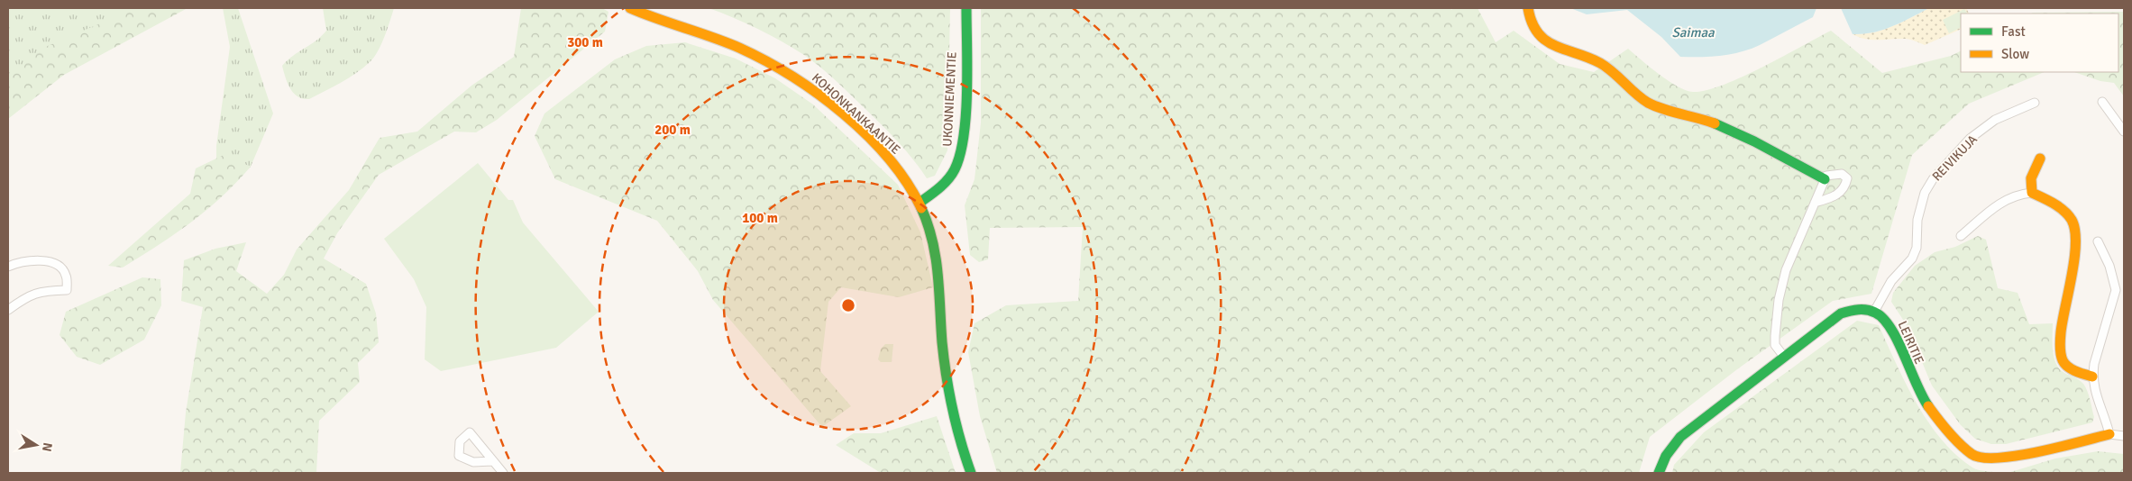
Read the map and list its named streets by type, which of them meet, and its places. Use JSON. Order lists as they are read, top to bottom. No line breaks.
{"streets":{"street":["UKONNIEMENTIE","KOHONKANKAANTIE","REIVIKUJA","LEIRITIE"]},"crossings":[["UKONNIEMENTIE","KOHONKANKAANTIE"],["REIVIKUJA","LEIRITIE"]],"water":["Saimaa"],"legend":["Fast","Slow"],"north":"right","rings":["300 m","200 m","100 m"]}
